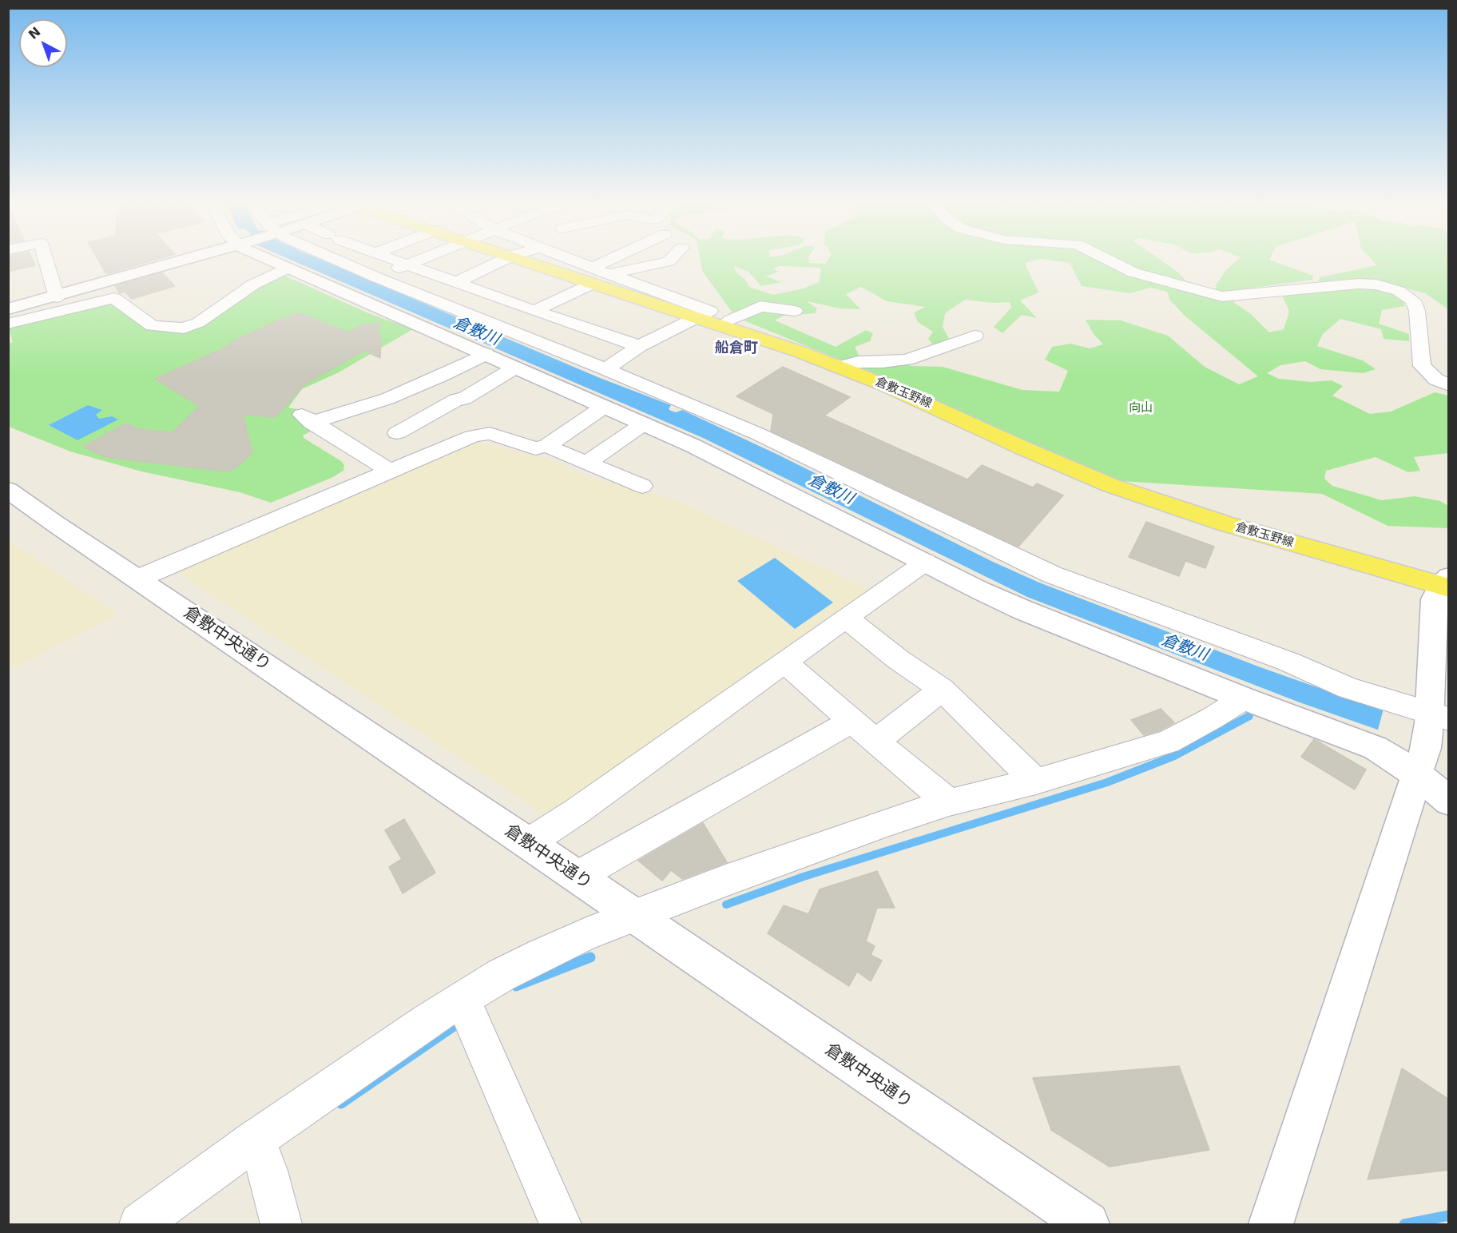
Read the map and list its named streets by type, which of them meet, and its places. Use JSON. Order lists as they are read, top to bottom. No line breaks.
{"streets":{"main road":["倉敷玉野線"],"street":["倉敷中央通り"]},"districts":["船倉町"],"water":["倉敷川"],"parks":["向山"],"north":"top left"}
